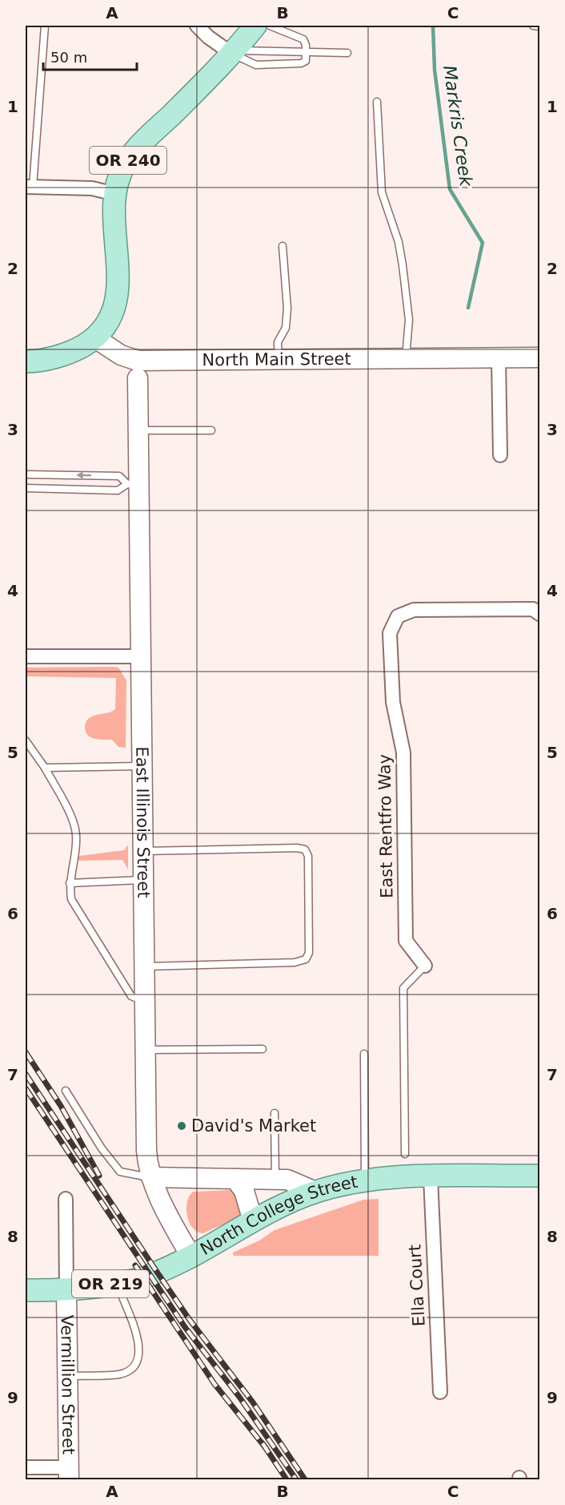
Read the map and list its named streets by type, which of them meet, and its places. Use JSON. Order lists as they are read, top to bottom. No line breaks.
{"streets":{"main road":["OR 240","North College Street","OR 219"],"street":["North Main Street","East Illinois Street","East Rentfro Way","Ella Court","Vermillion Street"]},"crossings":[["OR 240","North Main Street"],["East Illinois Street","North College Street"],["North College Street","Ella Court"],["North College Street","Vermillion Street"]],"water":["Markris Creek"],"places":["David's Market"],"scale_bar":"50 m","grid":{"columns":["A","B","C"],"rows":["1","2","3","4","5","6","7","8","9"]}}
